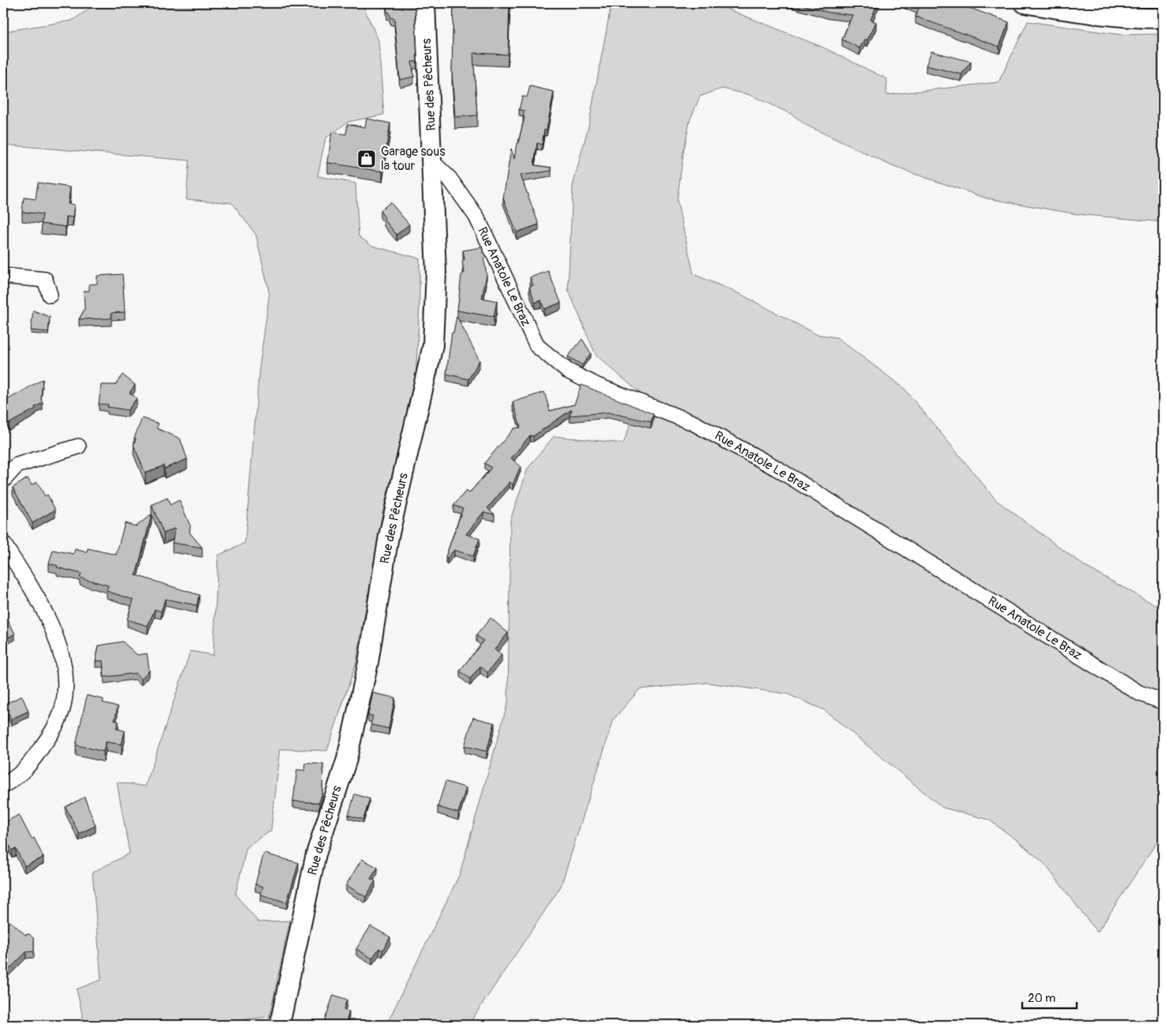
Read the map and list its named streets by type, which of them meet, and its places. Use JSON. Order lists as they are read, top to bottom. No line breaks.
{"streets":{"street":["Rue des Pêcheurs","Rue Anatole Le Braz"]},"crossings":[["Rue des Pêcheurs","Rue Anatole Le Braz"]],"places":{"shop":["Garage sous la tour"]},"scale_bar":"20 m"}
